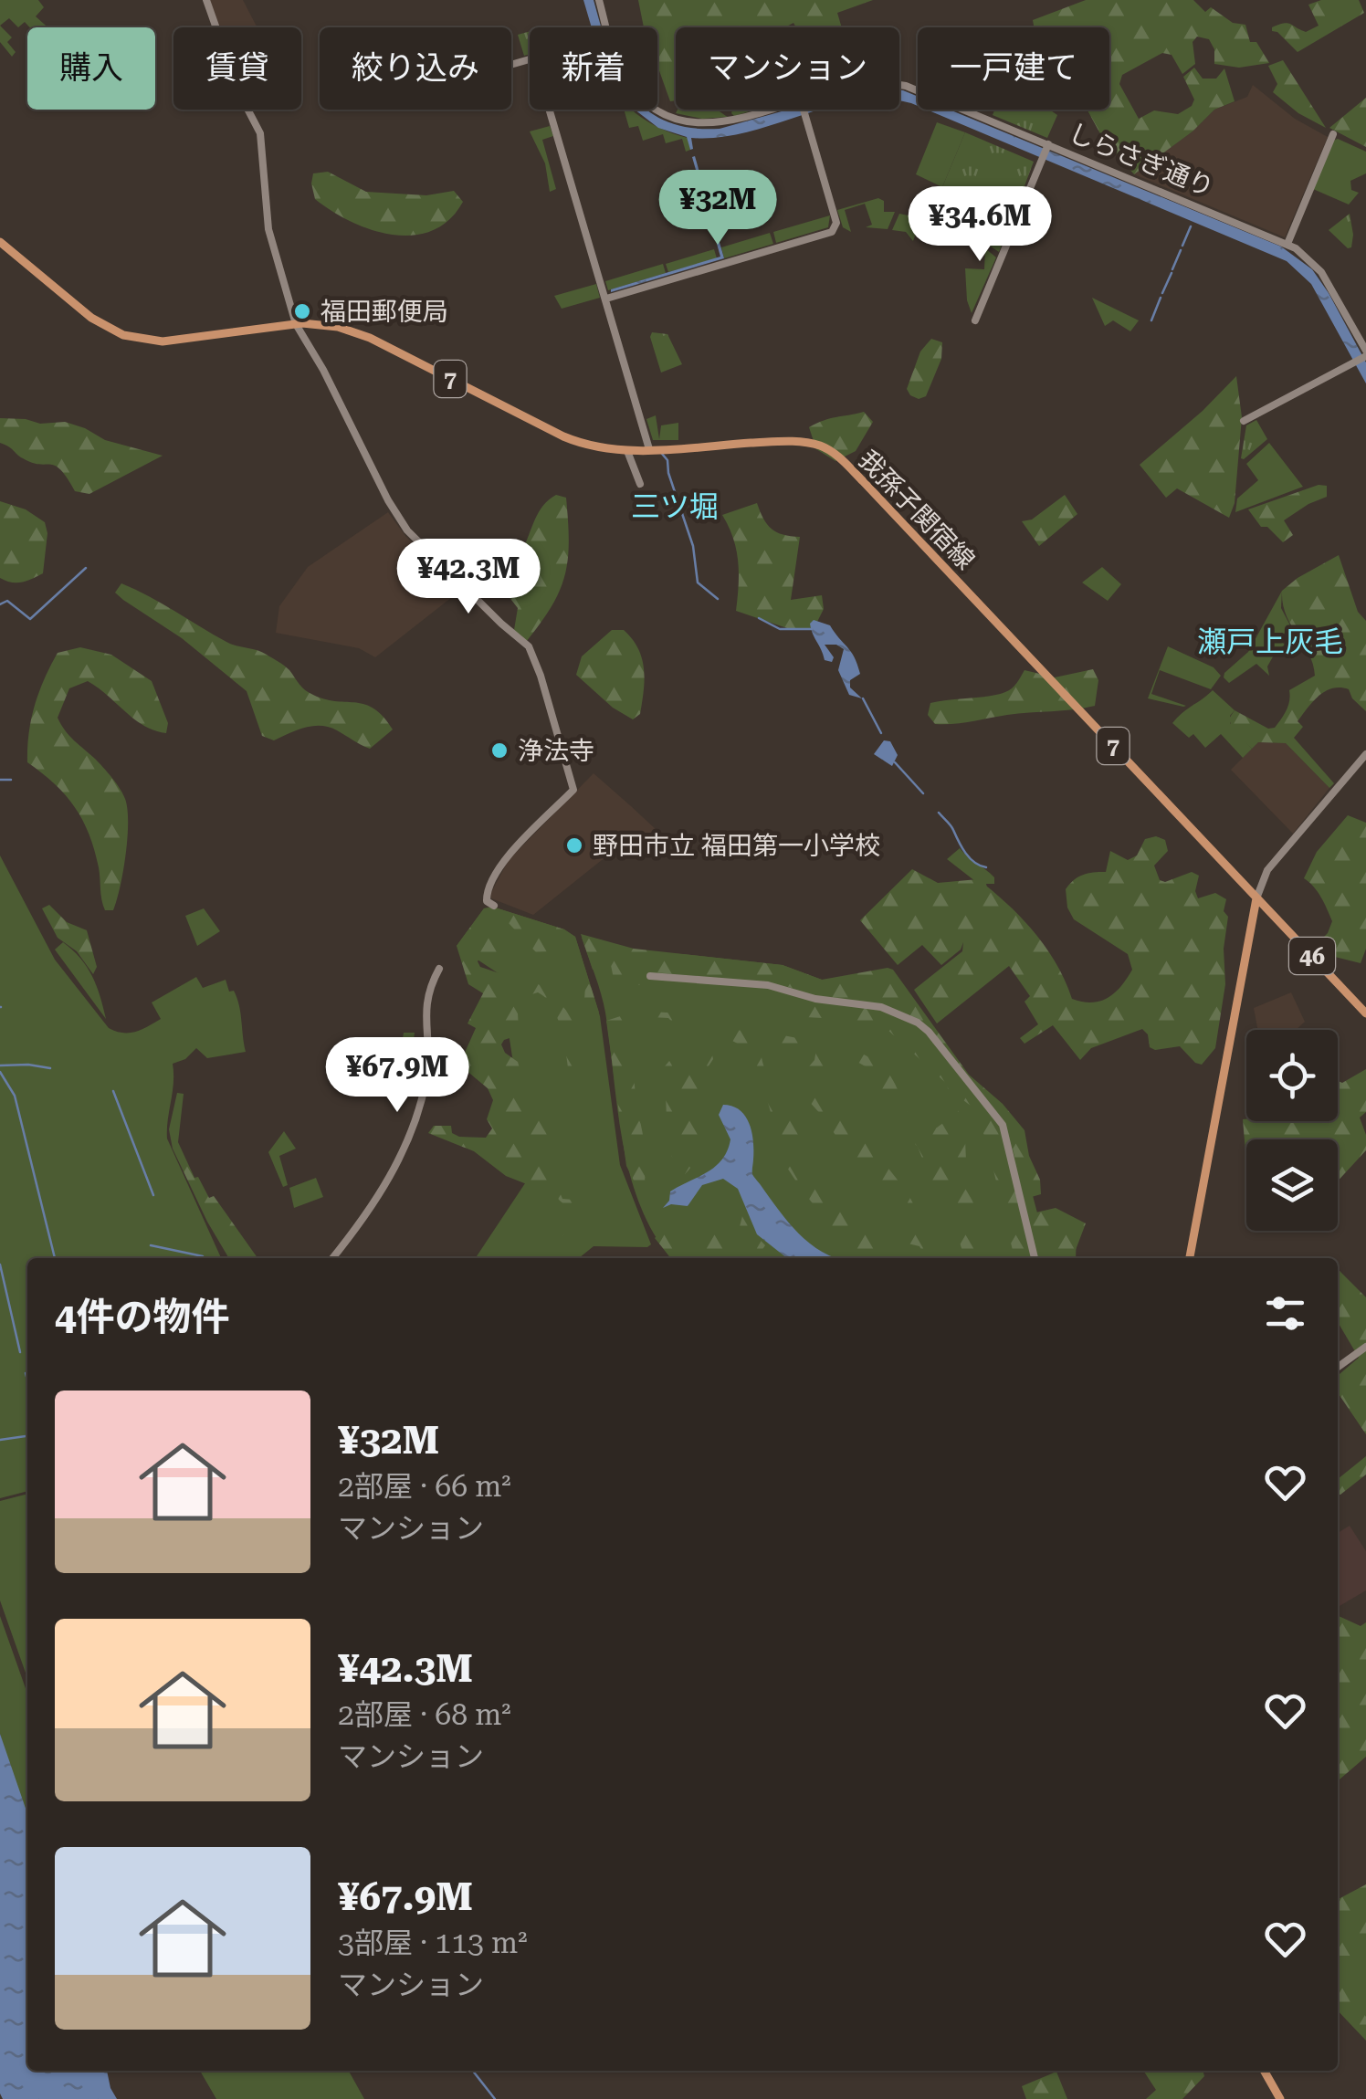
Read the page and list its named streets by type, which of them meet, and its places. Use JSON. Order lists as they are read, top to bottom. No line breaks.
{"streets":{"main road":["7","我孫子関宿線","46"],"street":["しらさぎ通り"]},"crossings":[["我孫子関宿線","46"]],"districts":["三ツ堀","瀬戸上灰毛"],"places":["福田郵便局","浄法寺","野田市立 福田第一小学校"],"page":{"chip":["購入","賃貸","絞り込み","新着","マンション","一戸建て"],"price":["¥32M","¥34.6M","¥42.3M","¥67.9M"],"heading":"4件の物件","list":[{"name":"¥32M","note":"2部屋 · 66 m² · マンション"},{"name":"¥42.3M","note":"2部屋 · 68 m² · マンション"},{"name":"¥67.9M","note":"3部屋 · 113 m² · マンション"}]}}
